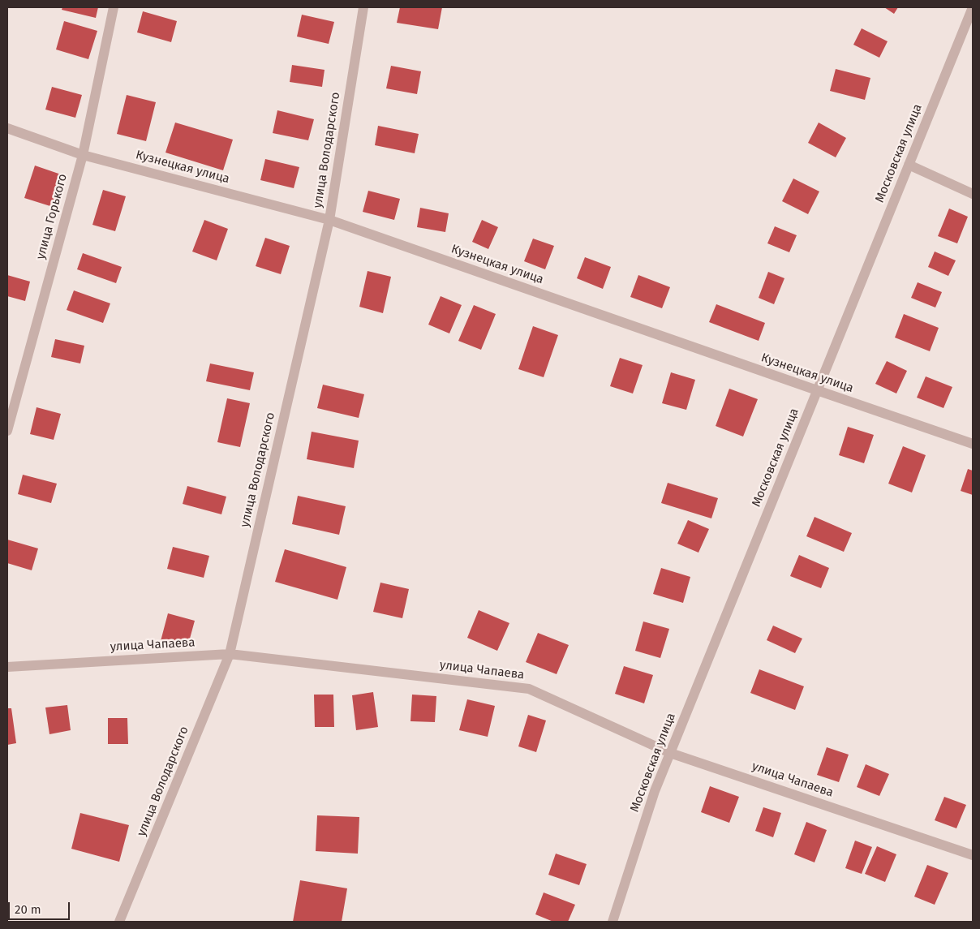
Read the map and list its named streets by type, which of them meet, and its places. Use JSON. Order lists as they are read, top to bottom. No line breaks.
{"streets":{"street":["улица Володарского","Московская улица","Кузнецкая улица","улица Горького","улица Чапаева"]},"crossings":[["улица Володарского","Кузнецкая улица"],["улица Володарского","улица Чапаева"],["Московская улица","Кузнецкая улица"],["Московская улица","улица Чапаева"],["Кузнецкая улица","улица Горького"]],"scale_bar":"20 m"}
